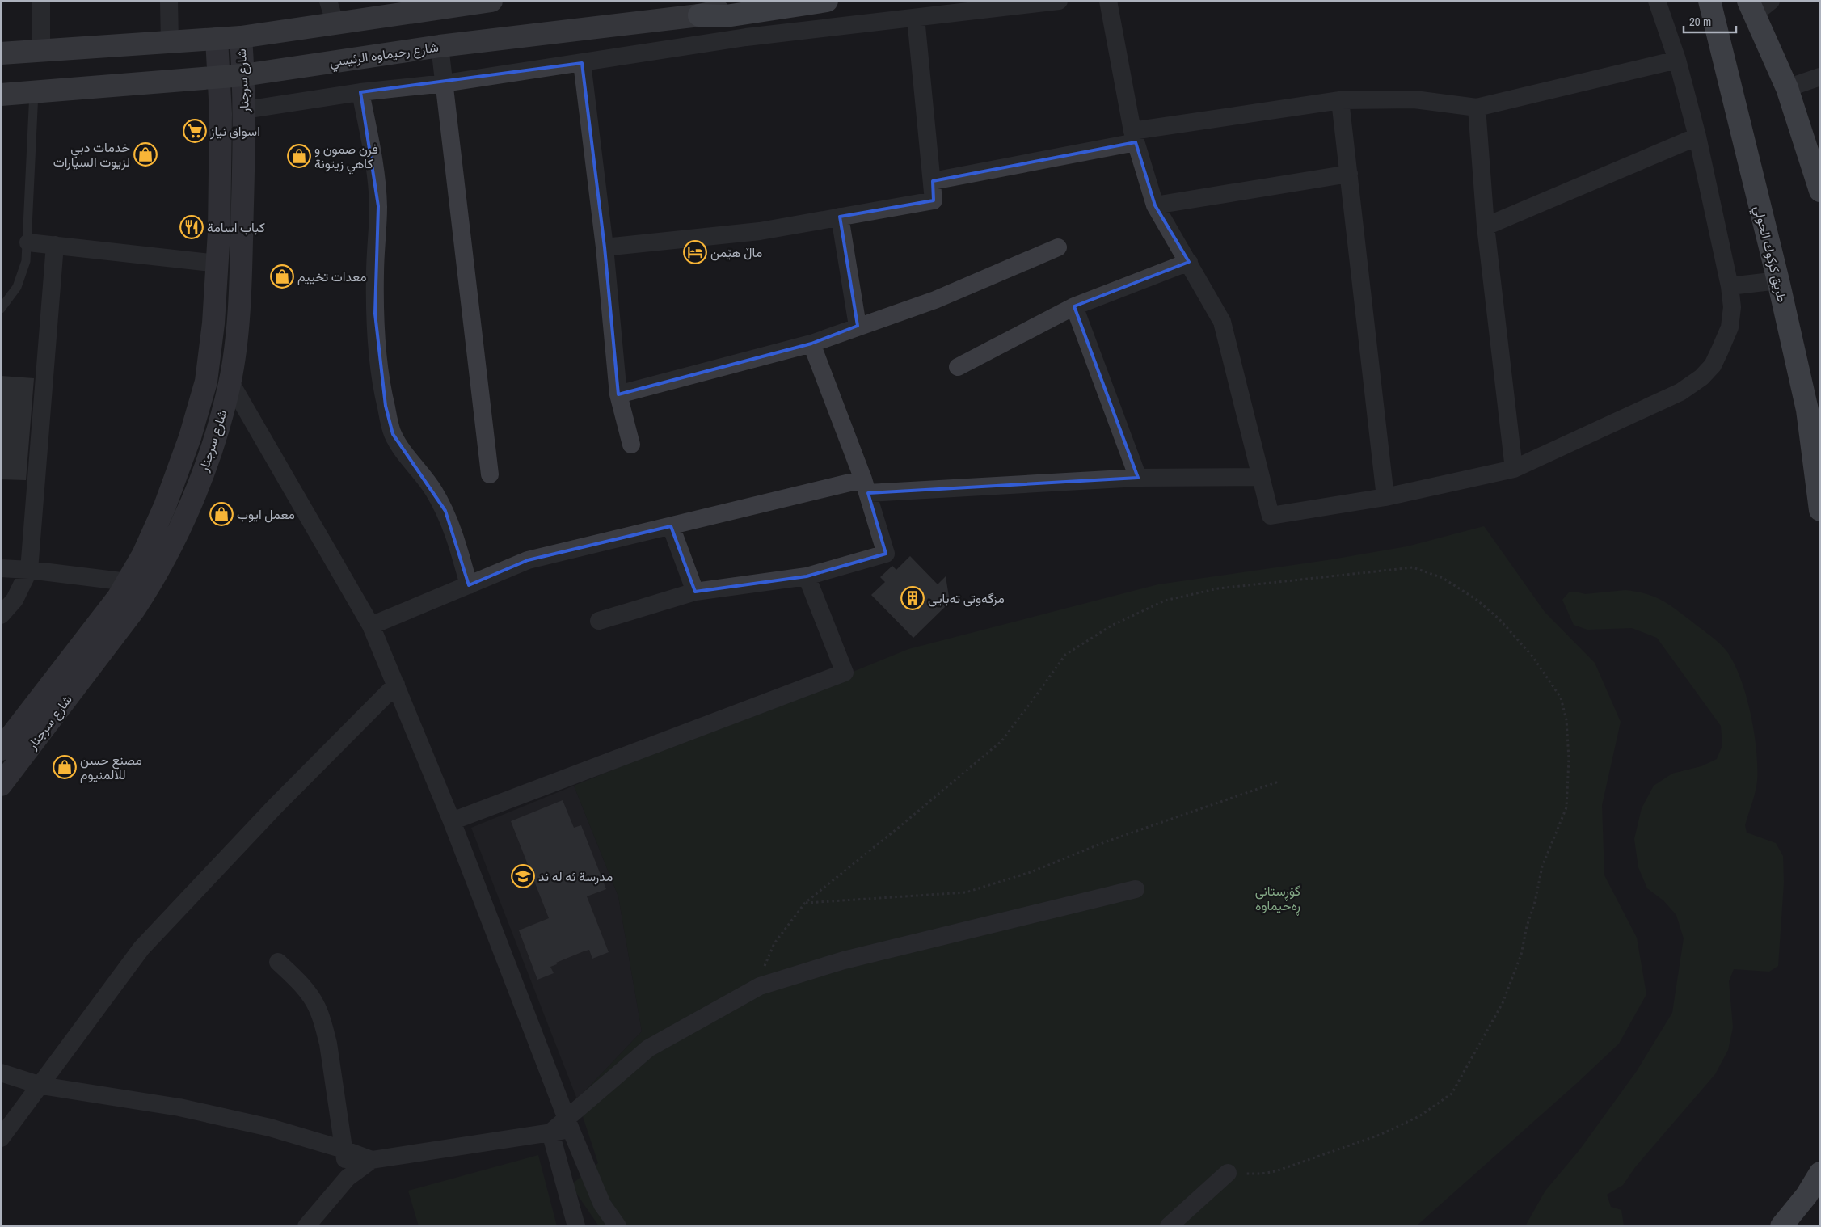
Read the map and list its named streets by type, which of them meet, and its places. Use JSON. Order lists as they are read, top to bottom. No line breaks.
{"streets":{"highway":["طريق كركوك الحولي"],"main road":["شارع رحيماوه الرئيسي"],"street":["شارع سرجنار"]},"crossings":[["شارع رحيماوه الرئيسي","شارع سرجنار"]],"parks":["گۆڕستانی ڕەحیماوە"],"places":{"supermarket":["اسواق نياز"],"shop":["خدمات دبي لزيوت السيارات","فرن صمون و كاهي زيتونة","معدات تخييم","معمل ايوب","مصنع حسن للالمنيوم"],"restaurant":["كباب اسامة"],"hotel":["ماڵ هێمن"],"building":["مزگەوتی تەبایی"],"school or university":["مدرسة ئه له ند"]},"scale_bar":"20 m"}
